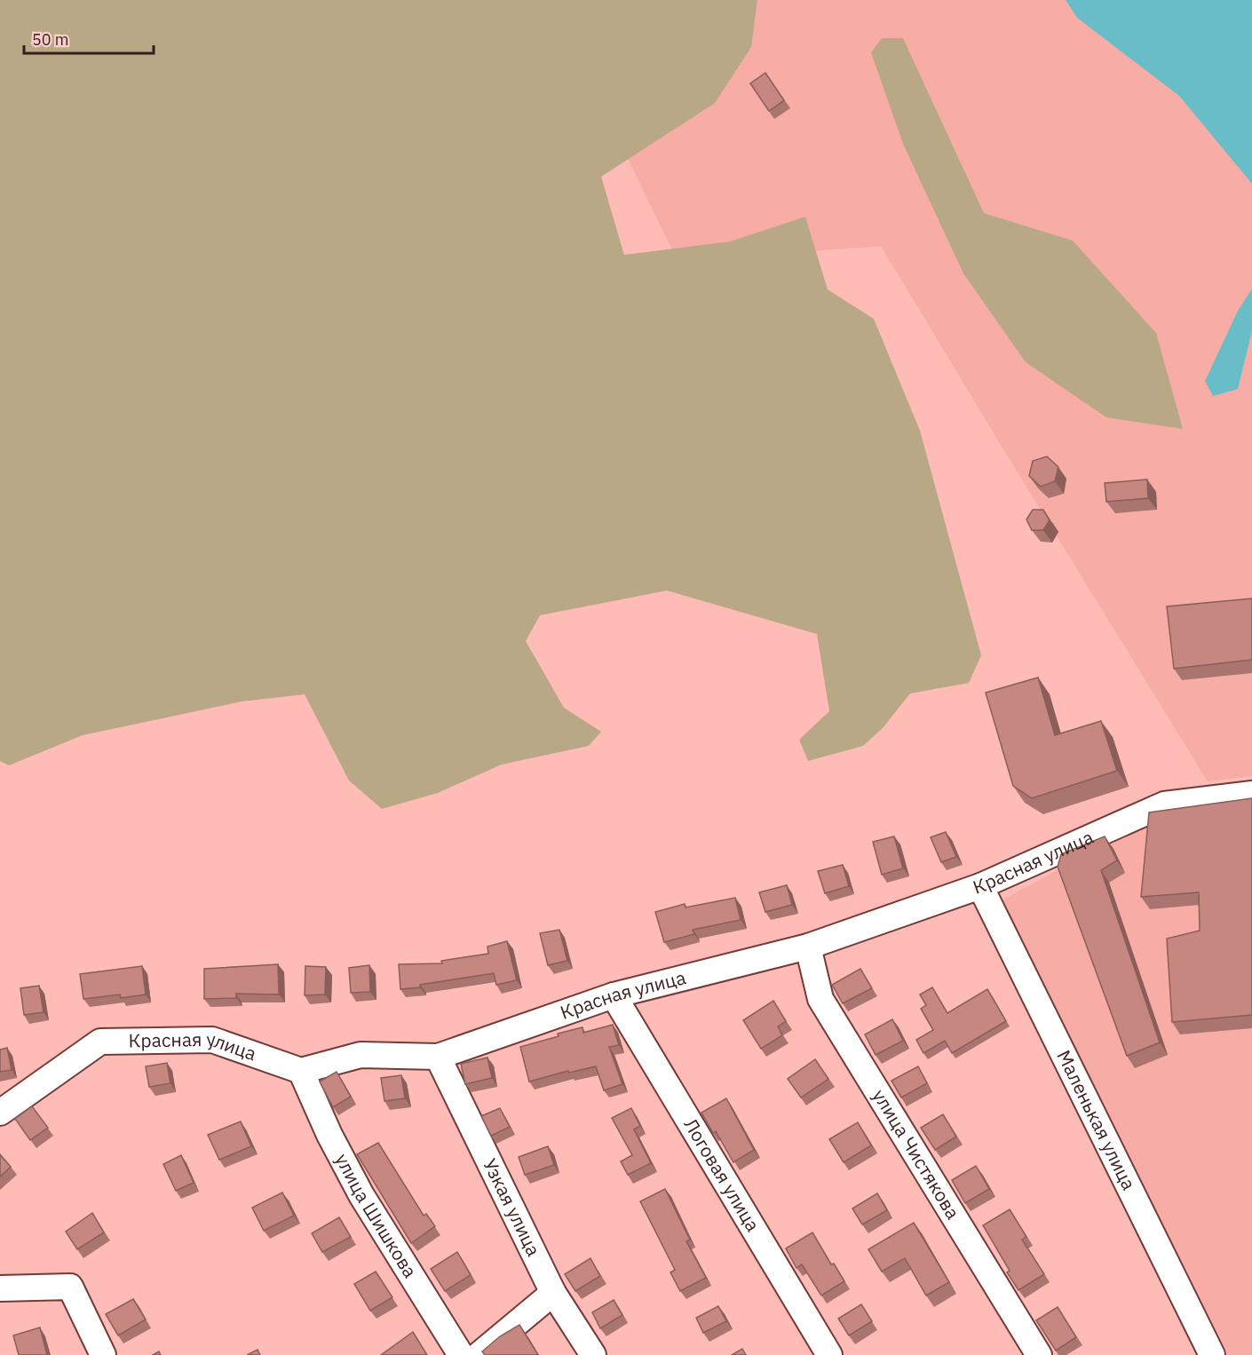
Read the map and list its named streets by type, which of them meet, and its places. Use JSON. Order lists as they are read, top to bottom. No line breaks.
{"streets":{"street":["Красная улица","Маленькая улица","улица Чистякова","Логовая улица","Узкая улица","улица Шишкова"]},"crossings":[["Красная улица","Маленькая улица"],["Красная улица","улица Чистякова"],["Красная улица","Логовая улица"],["Красная улица","Узкая улица"],["Красная улица","улица Шишкова"]],"scale_bar":"50 m"}
